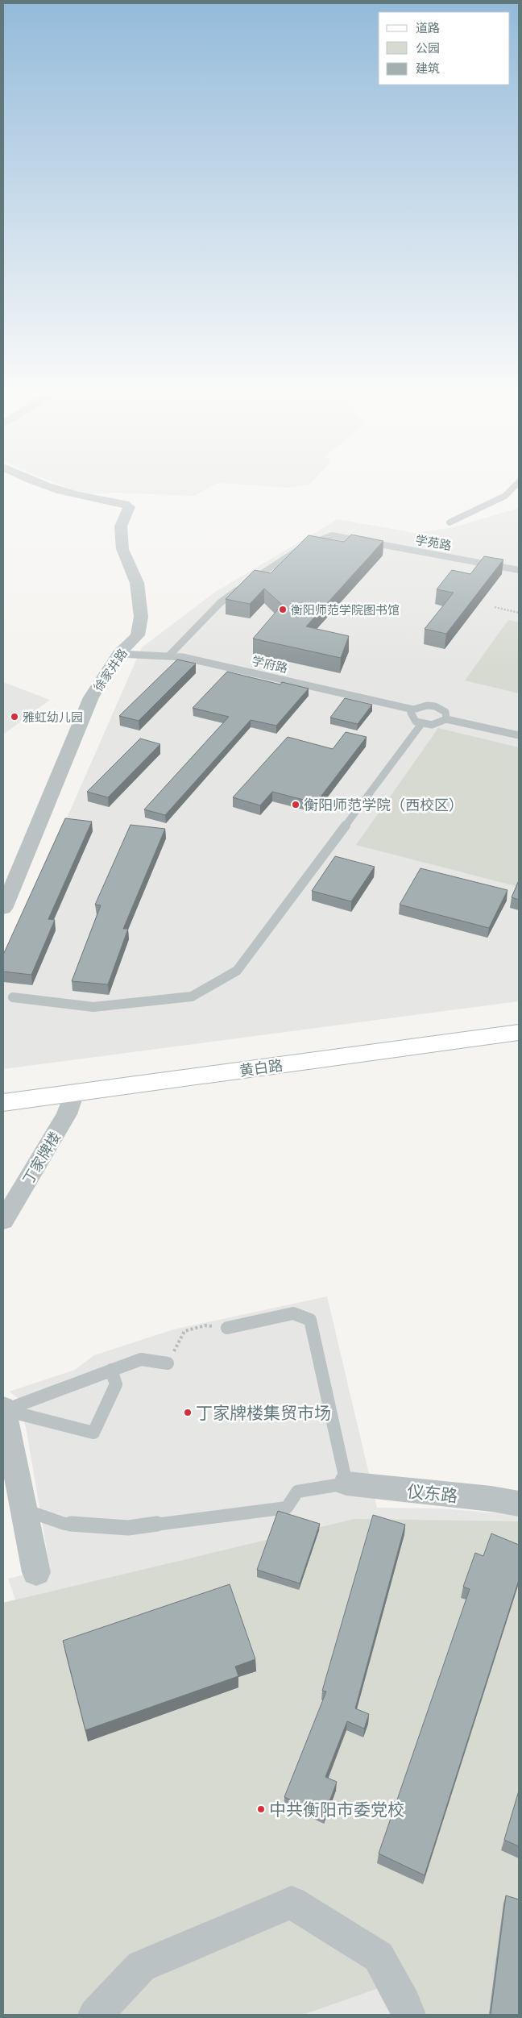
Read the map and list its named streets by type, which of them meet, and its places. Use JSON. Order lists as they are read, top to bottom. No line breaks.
{"streets":{"main road":["黄白路"],"street":["徐家井路","丁家牌楼","仪东路"],"lane":["学苑路","学府路"]},"crossings":[["学苑路","学府路"],["学府路","徐家井路"],["黄白路","丁家牌楼"]],"places":["衡阳师范学院图书馆","雅虹幼儿园","衡阳师范学院（西校区）","丁家牌楼集贸市场","中共衡阳市委党校"],"legend":["道路","公园","建筑"]}
